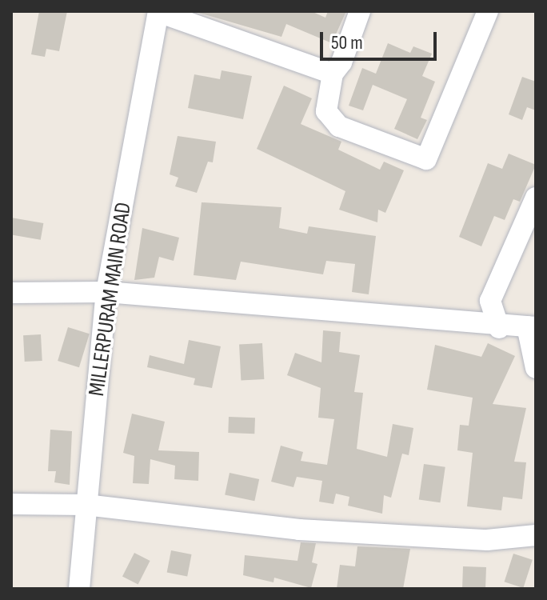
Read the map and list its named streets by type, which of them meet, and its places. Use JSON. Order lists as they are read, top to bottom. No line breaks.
{"streets":{"street":["MILLERPURAM MAIN ROAD"]},"scale_bar":"50 m"}
